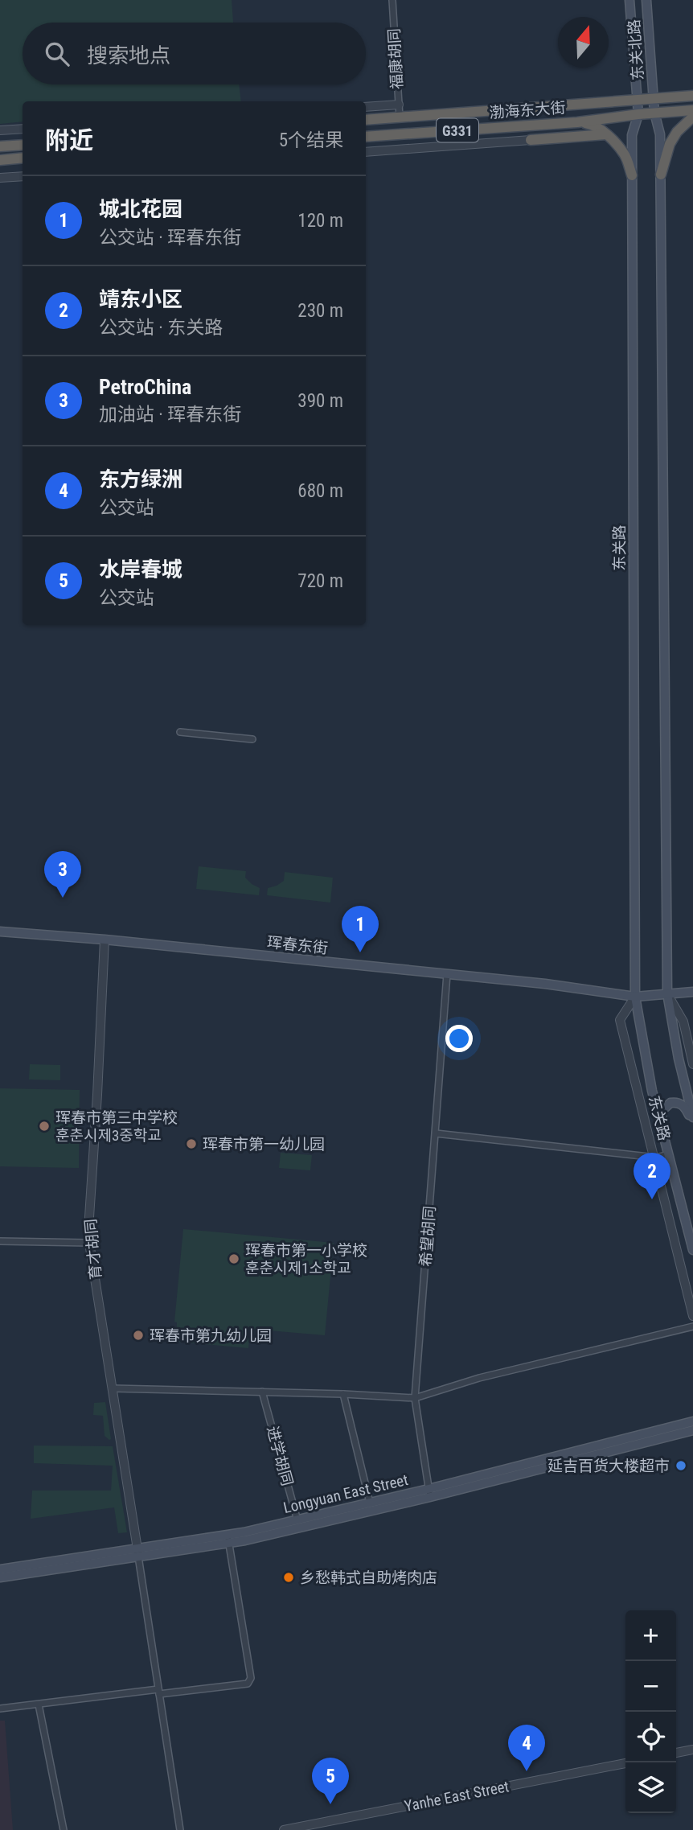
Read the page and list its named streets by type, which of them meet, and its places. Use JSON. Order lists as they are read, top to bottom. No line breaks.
{"streets":{"highway":["渤海东大街","G331"],"main road":["东关北路","东关路","珲春东街","Longyuan East Street"],"street":["福康胡同","希望胡同","育才胡同","进学胡同","Yanhe East Street"]},"crossings":[["东关北路","渤海东大街"],["东关北路","东关路"],["福康胡同","渤海东大街"],["渤海东大街","东关路"],["东关路","珲春东街"],["珲春东街","希望胡同"],["珲春东街","育才胡同"],["希望胡同","Longyuan East Street"],["育才胡同","Longyuan East Street"],["进学胡同","Longyuan East Street"]],"places":["珲春市第三中学校 훈춘시제3중학교","珲春市第一幼儿园","珲春市第一小学校 훈춘시제1소학교","珲春市第九幼儿园","延吉百货大楼超市","乡愁韩式自助烤肉店"],"north":"top","page":{"search":"搜索地点","heading":["附近","5个结果"],"list":[{"mark":"1","name":"城北花园","note":"公交站 · 珲春东街","value":"120 m"},{"mark":"2","name":"靖东小区","note":"公交站 · 东关路","value":"230 m"},{"mark":"3","name":"PetroChina","note":"加油站 · 珲春东街","value":"390 m"},{"mark":"4","name":"东方绿洲","note":"公交站","value":"680 m"},{"mark":"5","name":"水岸春城","note":"公交站","value":"720 m"}],"pins":["3","1","2","4","5"],"map_buttons":["+","−"]}}
